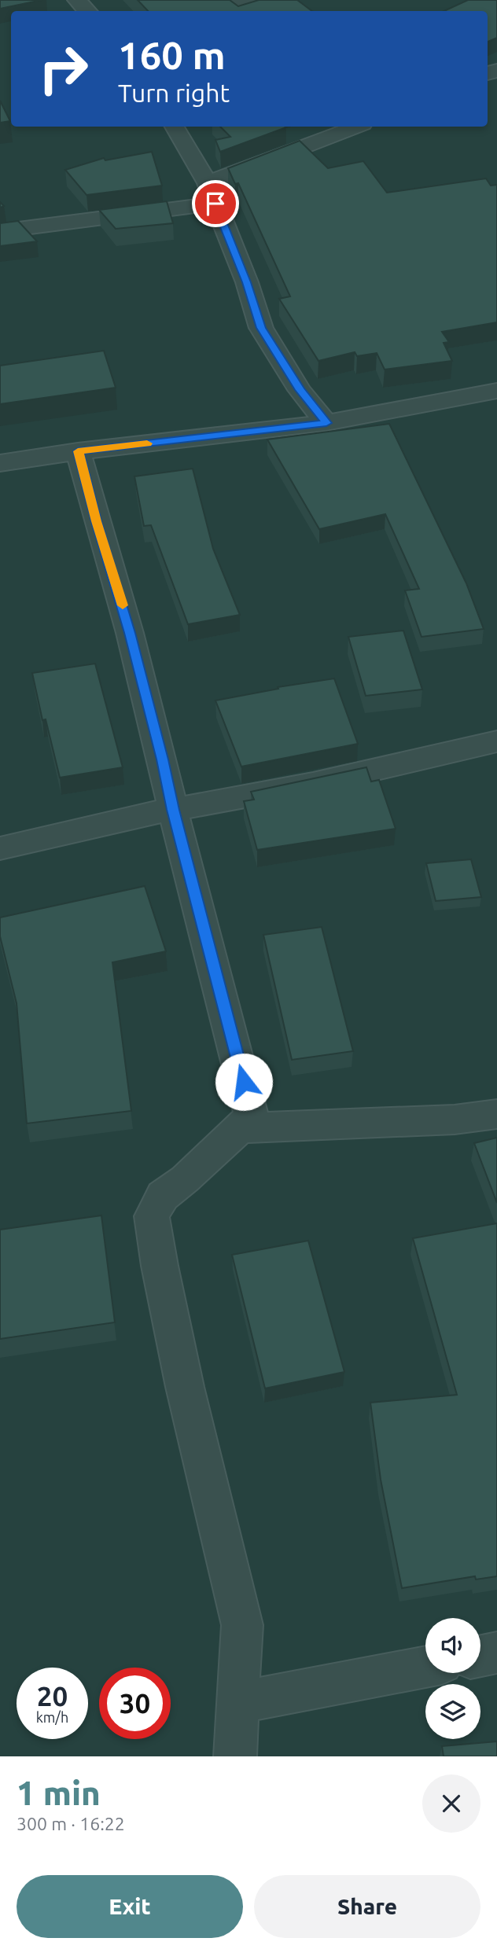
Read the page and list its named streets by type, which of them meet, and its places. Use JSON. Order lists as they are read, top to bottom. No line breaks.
{"page":{"turn":["160 m","Turn right"],"speed":"20 km/h","limit":"30","heading":["1 min","300 m · 16:22"],"buttons":["Exit","Share"]}}
